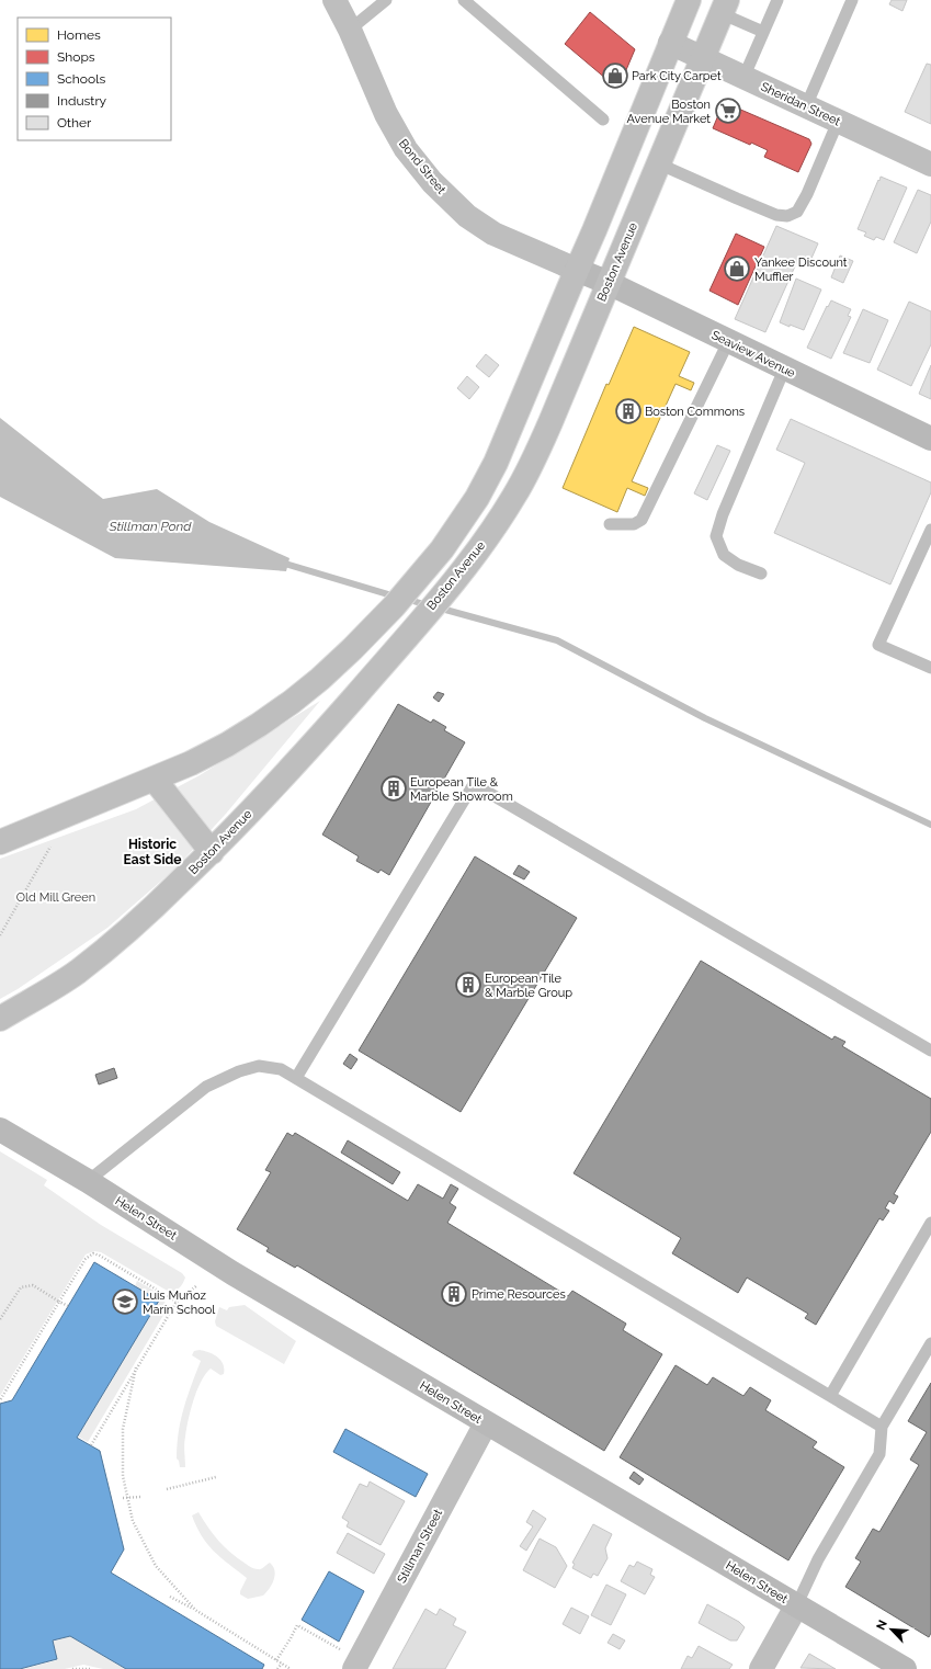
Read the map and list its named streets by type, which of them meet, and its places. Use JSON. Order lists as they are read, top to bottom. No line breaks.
{"streets":{"main road":["Sheridan Street","Bond Street","Boston Avenue","Stillman Street"],"street":["Seaview Avenue","Helen Street"]},"crossings":[["Sheridan Street","Boston Avenue"],["Bond Street","Seaview Avenue"],["Boston Avenue","Seaview Avenue"],["Helen Street","Stillman Street"]],"districts":["Historic East Side"],"water":["Stillman Pond"],"parks":["Old Mill Green"],"places":{"shop":["Park City Carpet","Yankee Discount Muffler"],"supermarket":["Boston Avenue Market"],"building":["Boston Commons","European Tile & Marble Showroom","European Tile & Marble Group","Prime Resources"],"school or university":["Luis Muñoz Marín School"]},"legend":["Homes","Shops","Schools","Industry","Other"],"north":"top left"}
